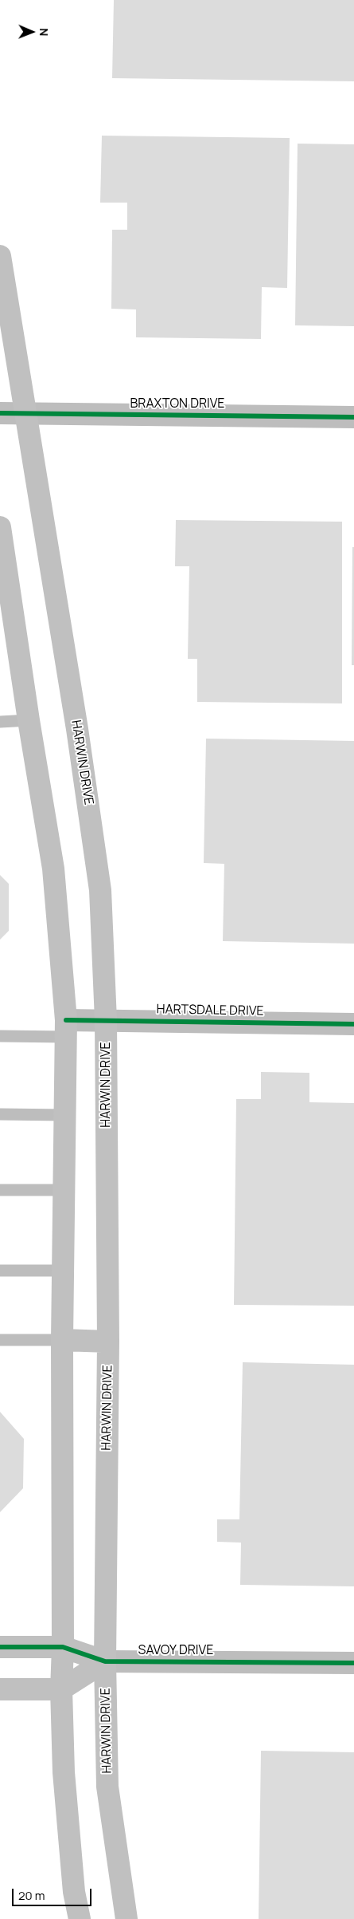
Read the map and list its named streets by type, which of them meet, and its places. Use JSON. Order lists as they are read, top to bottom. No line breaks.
{"streets":{"main road":["HARWIN DRIVE","SAVOY DRIVE"],"street":["BRAXTON DRIVE","HARTSDALE DRIVE"]},"crossings":[["BRAXTON DRIVE","HARWIN DRIVE"],["HARWIN DRIVE","HARTSDALE DRIVE"],["HARWIN DRIVE","SAVOY DRIVE"]],"scale_bar":"20 m","north":"right"}
